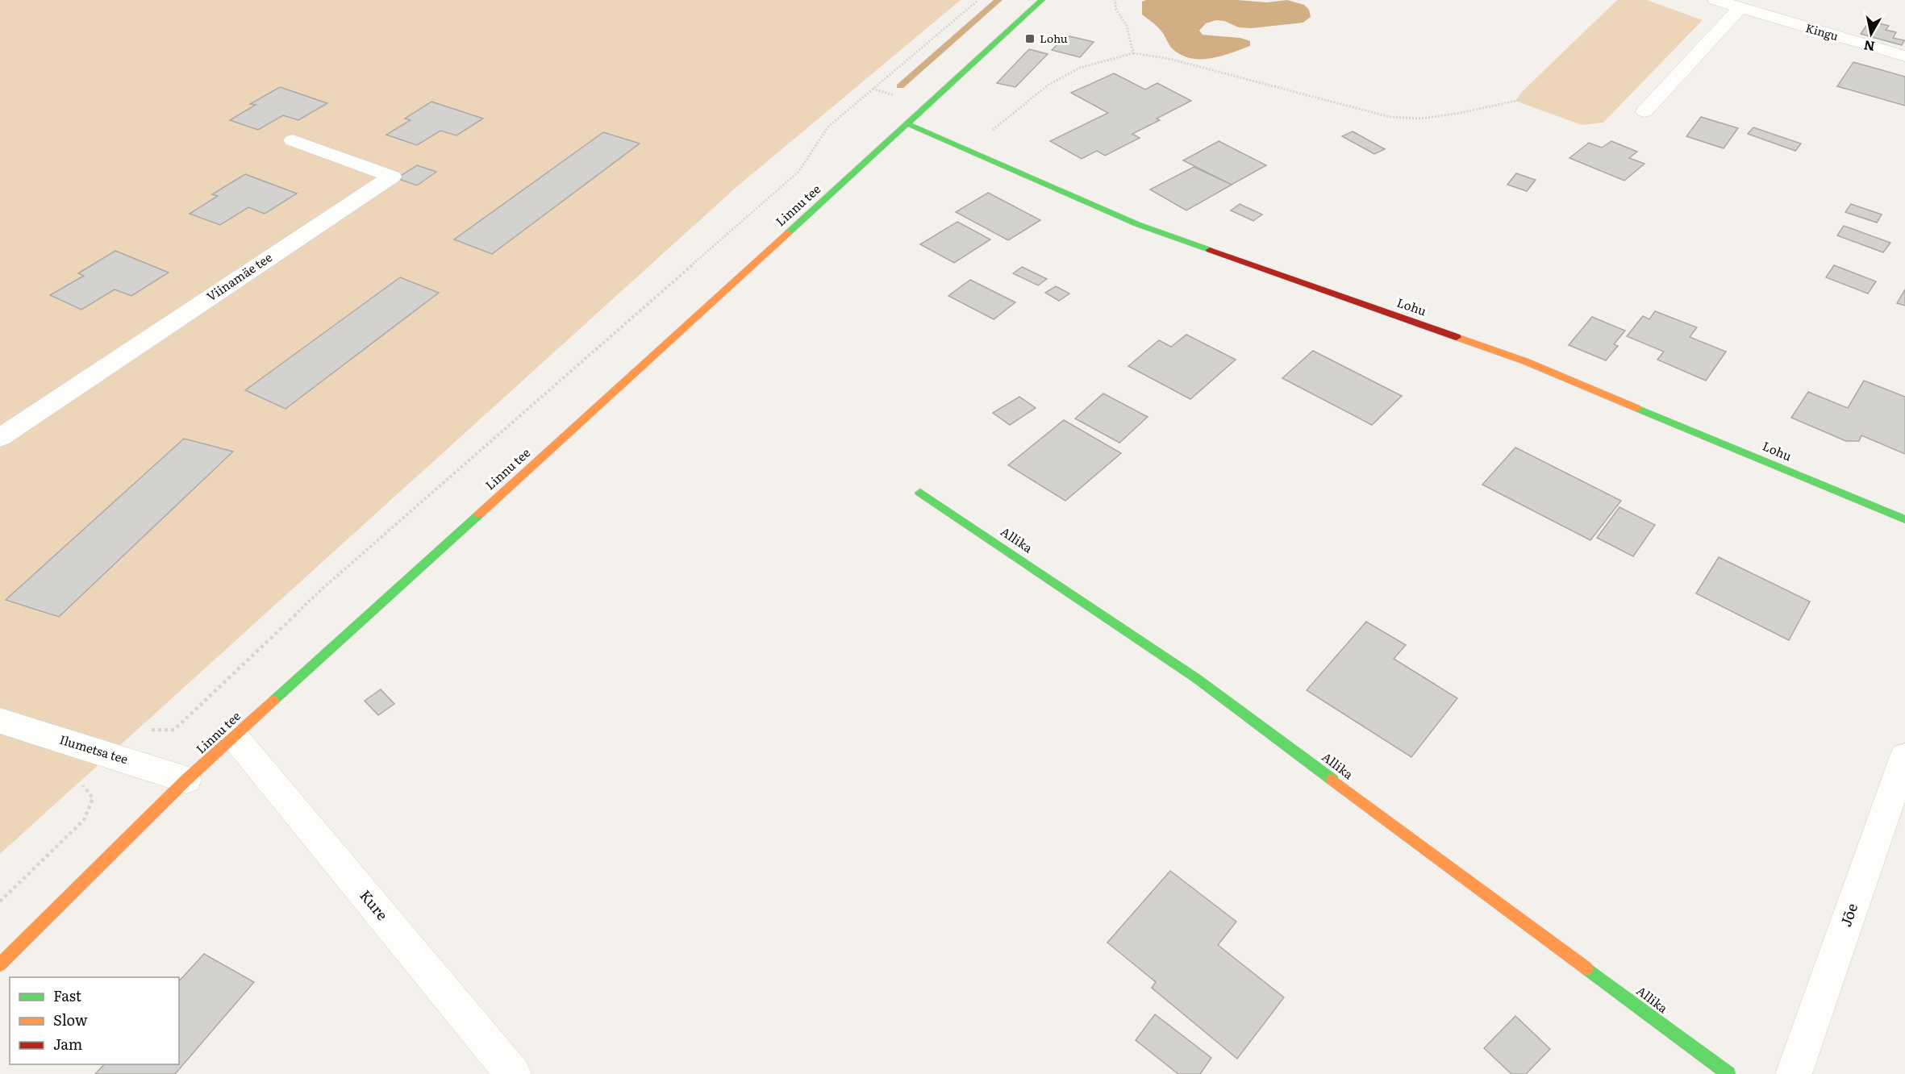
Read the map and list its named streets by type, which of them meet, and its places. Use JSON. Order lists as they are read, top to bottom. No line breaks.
{"streets":{"street":["Kingu","Linnu tee","Viinamäe tee","Lohu","Allika","Ilumetsa tee","Kure","Jõe"]},"crossings":[["Linnu tee","Lohu"],["Linnu tee","Ilumetsa tee"],["Linnu tee","Kure"]],"places":{"transit":["Lohu"]},"legend":["Fast","Slow","Jam"],"north":"bottom"}
